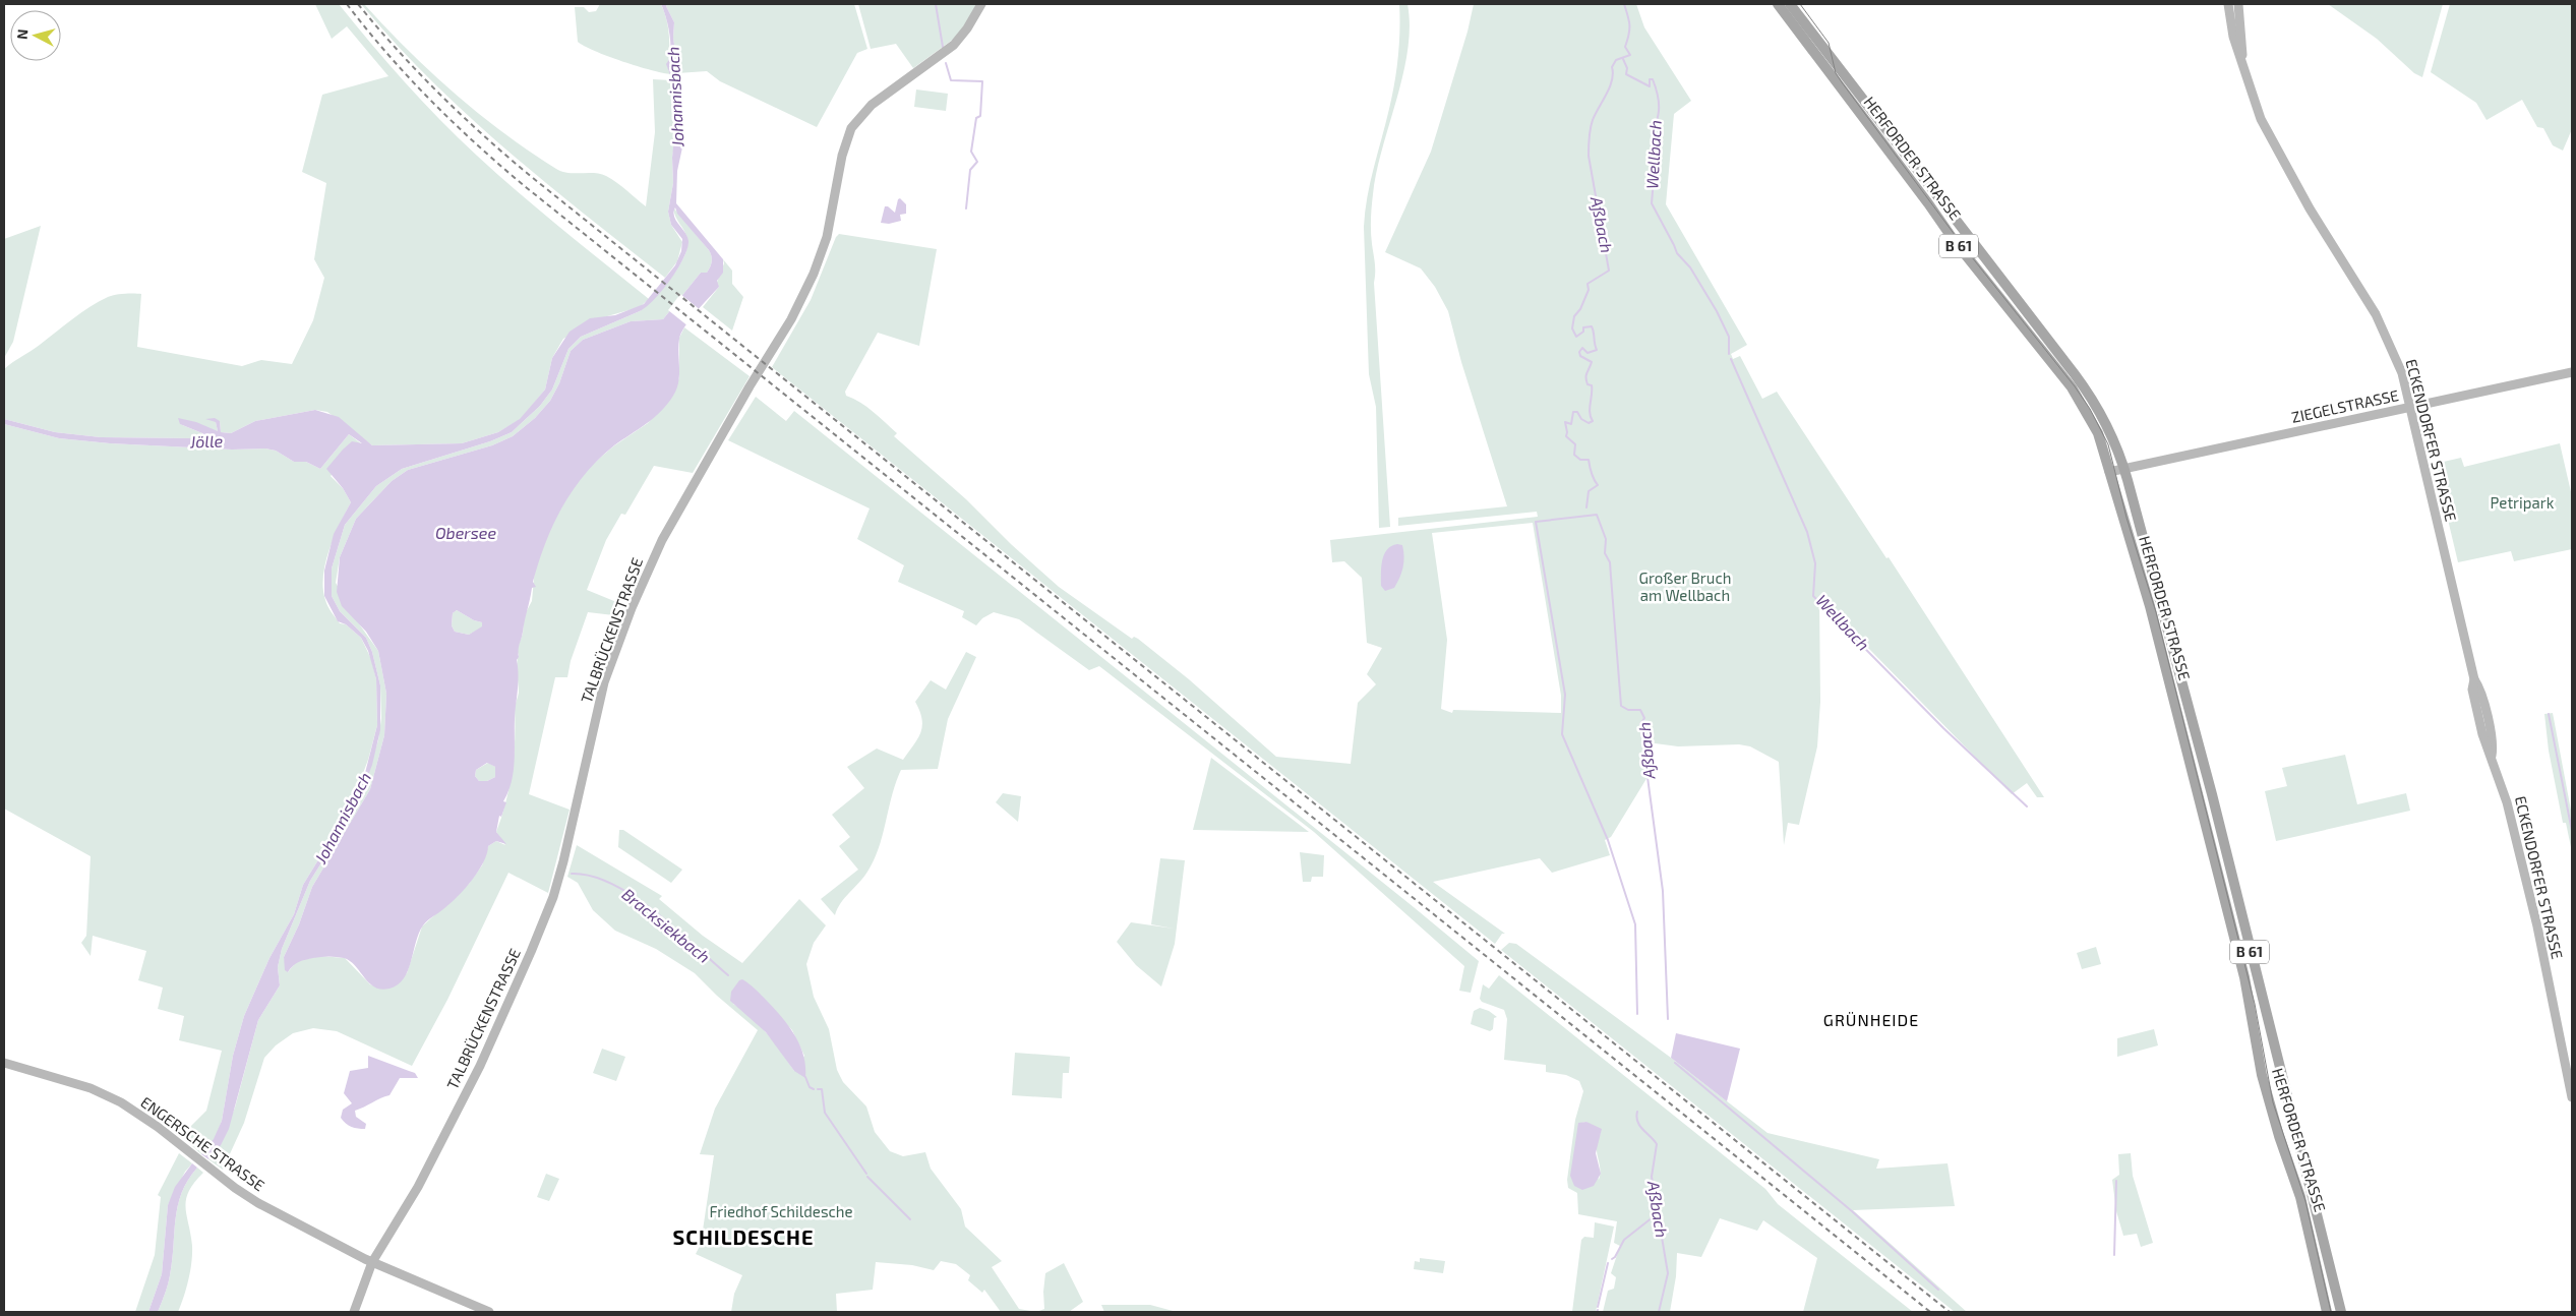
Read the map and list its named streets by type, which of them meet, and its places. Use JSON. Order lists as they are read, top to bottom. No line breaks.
{"streets":{"main road":["HERFORDER STRASSE","B 61","ZIEGELSTRASSE","ECKENDORFER STRASSE","TALBRÜCKENSTRASSE","ENGERSCHE STRASSE"]},"crossings":[["HERFORDER STRASSE","ZIEGELSTRASSE"],["ZIEGELSTRASSE","ECKENDORFER STRASSE"],["TALBRÜCKENSTRASSE","ENGERSCHE STRASSE"]],"districts":["GRÜNHEIDE","SCHILDESCHE"],"water":["Johannisbach","Wellbach","Aßbach","Jölle","Obersee","Bracksiekbach"],"parks":["Petripark","Großer Bruch am Wellbach","Friedhof Schildesche"],"north":"left"}
